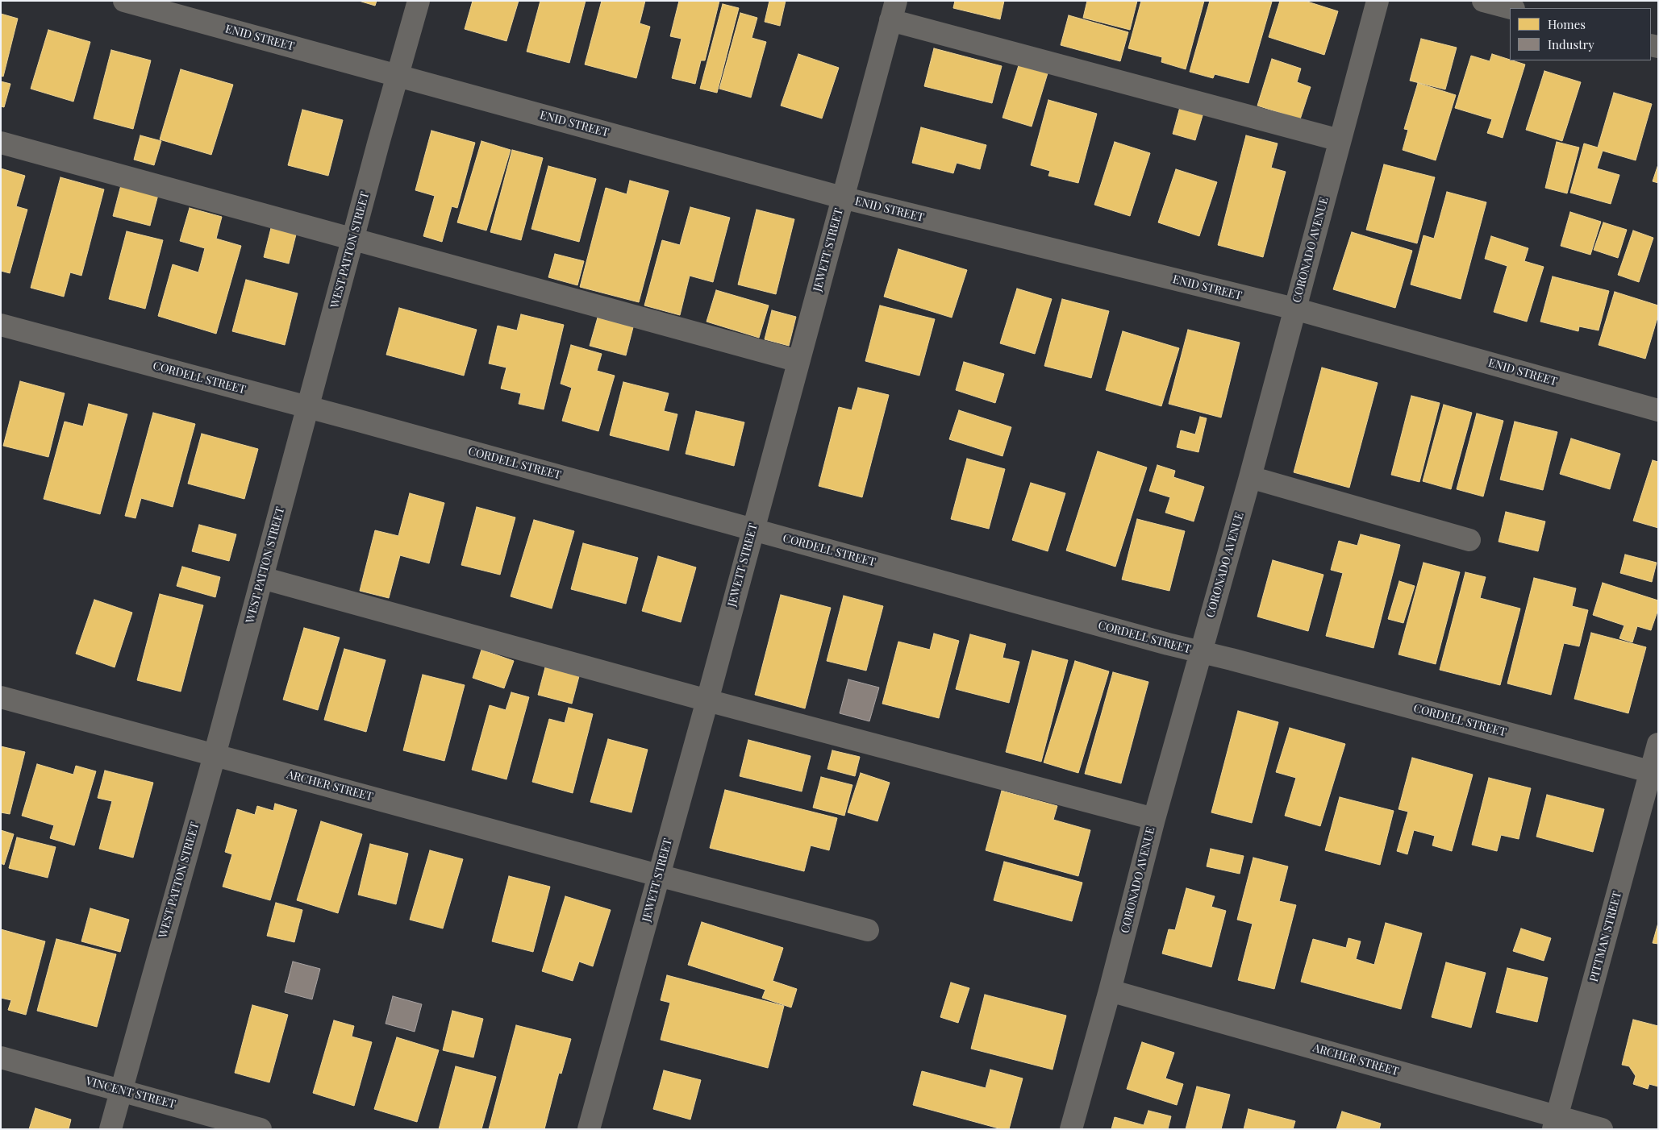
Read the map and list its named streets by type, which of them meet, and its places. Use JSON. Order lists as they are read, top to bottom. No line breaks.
{"streets":{"street":["ENID STREET","WEST PATTON STREET","JEWETT STREET","CORONADO AVENUE","CORDELL STREET","ARCHER STREET","PITTMAN STREET","VINCENT STREET"]},"crossings":[["ENID STREET","WEST PATTON STREET"],["ENID STREET","JEWETT STREET"],["ENID STREET","CORONADO AVENUE"],["WEST PATTON STREET","CORDELL STREET"],["WEST PATTON STREET","ARCHER STREET"],["WEST PATTON STREET","VINCENT STREET"],["JEWETT STREET","CORDELL STREET"],["JEWETT STREET","ARCHER STREET"],["CORONADO AVENUE","CORDELL STREET"],["CORONADO AVENUE","ARCHER STREET"],["CORDELL STREET","PITTMAN STREET"],["ARCHER STREET","PITTMAN STREET"]],"legend":["Homes","Industry"]}
